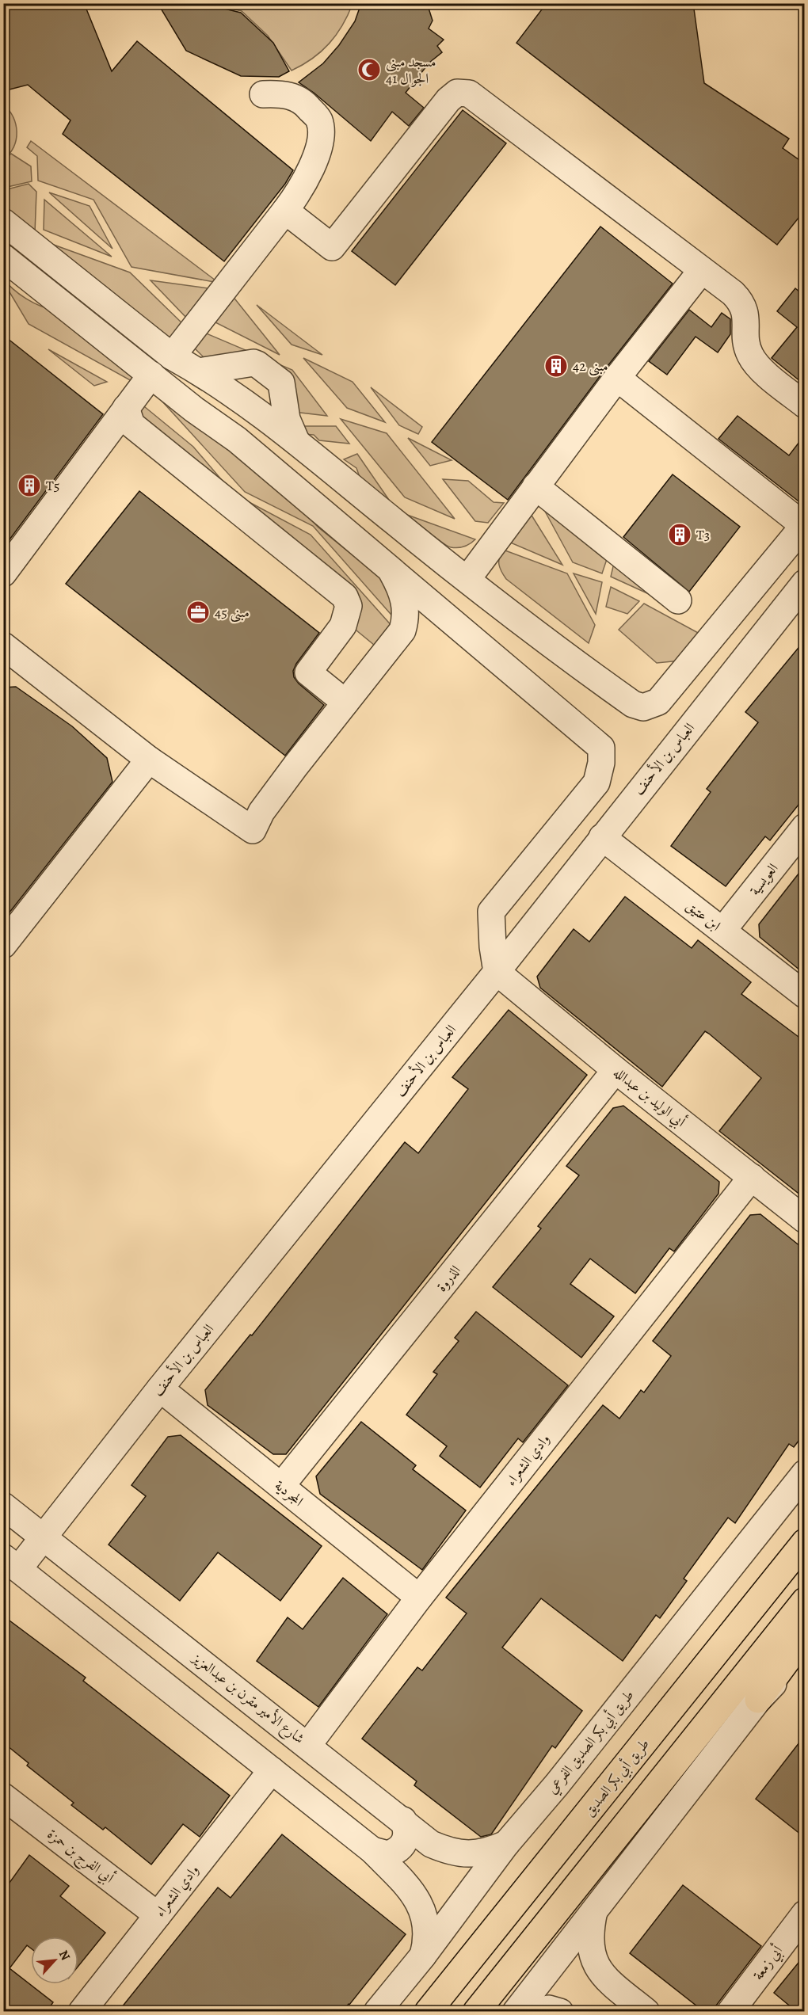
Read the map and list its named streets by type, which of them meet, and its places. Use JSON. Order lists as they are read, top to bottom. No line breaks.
{"streets":{"main road":["طريق أبي بكر الصديق"],"street":["العباس بن الأحنف","العويسية","ابن عتيق","أبي الوليد بن عبدالله","الذروة","وادي الشعراء","المجردية","شارع الأمير مقرن بن عبدالعزيز","طريق أبي بكر الصديق الفرعي","أبي الفرج بن حمزة","أبي زمعة"]},"crossings":[["العباس بن الأحنف","ابن عتيق"],["العباس بن الأحنف","أبي الوليد بن عبدالله"],["العباس بن الأحنف","المجردية"],["العباس بن الأحنف","شارع الأمير مقرن بن عبدالعزيز"],["العويسية","ابن عتيق"],["أبي الوليد بن عبدالله","الذروة"],["أبي الوليد بن عبدالله","وادي الشعراء"],["الذروة","المجردية"],["وادي الشعراء","المجردية"],["وادي الشعراء","شارع الأمير مقرن بن عبدالعزيز"],["وادي الشعراء","أبي الفرج بن حمزة"],["شارع الأمير مقرن بن عبدالعزيز","طريق أبي بكر الصديق الفرعي"]],"places":{"mosque":["مسجد مبنى الجوال 41"],"building":["مبنى 42","T5","T3"],"office":["مبنى 45"]},"north":"top right"}
